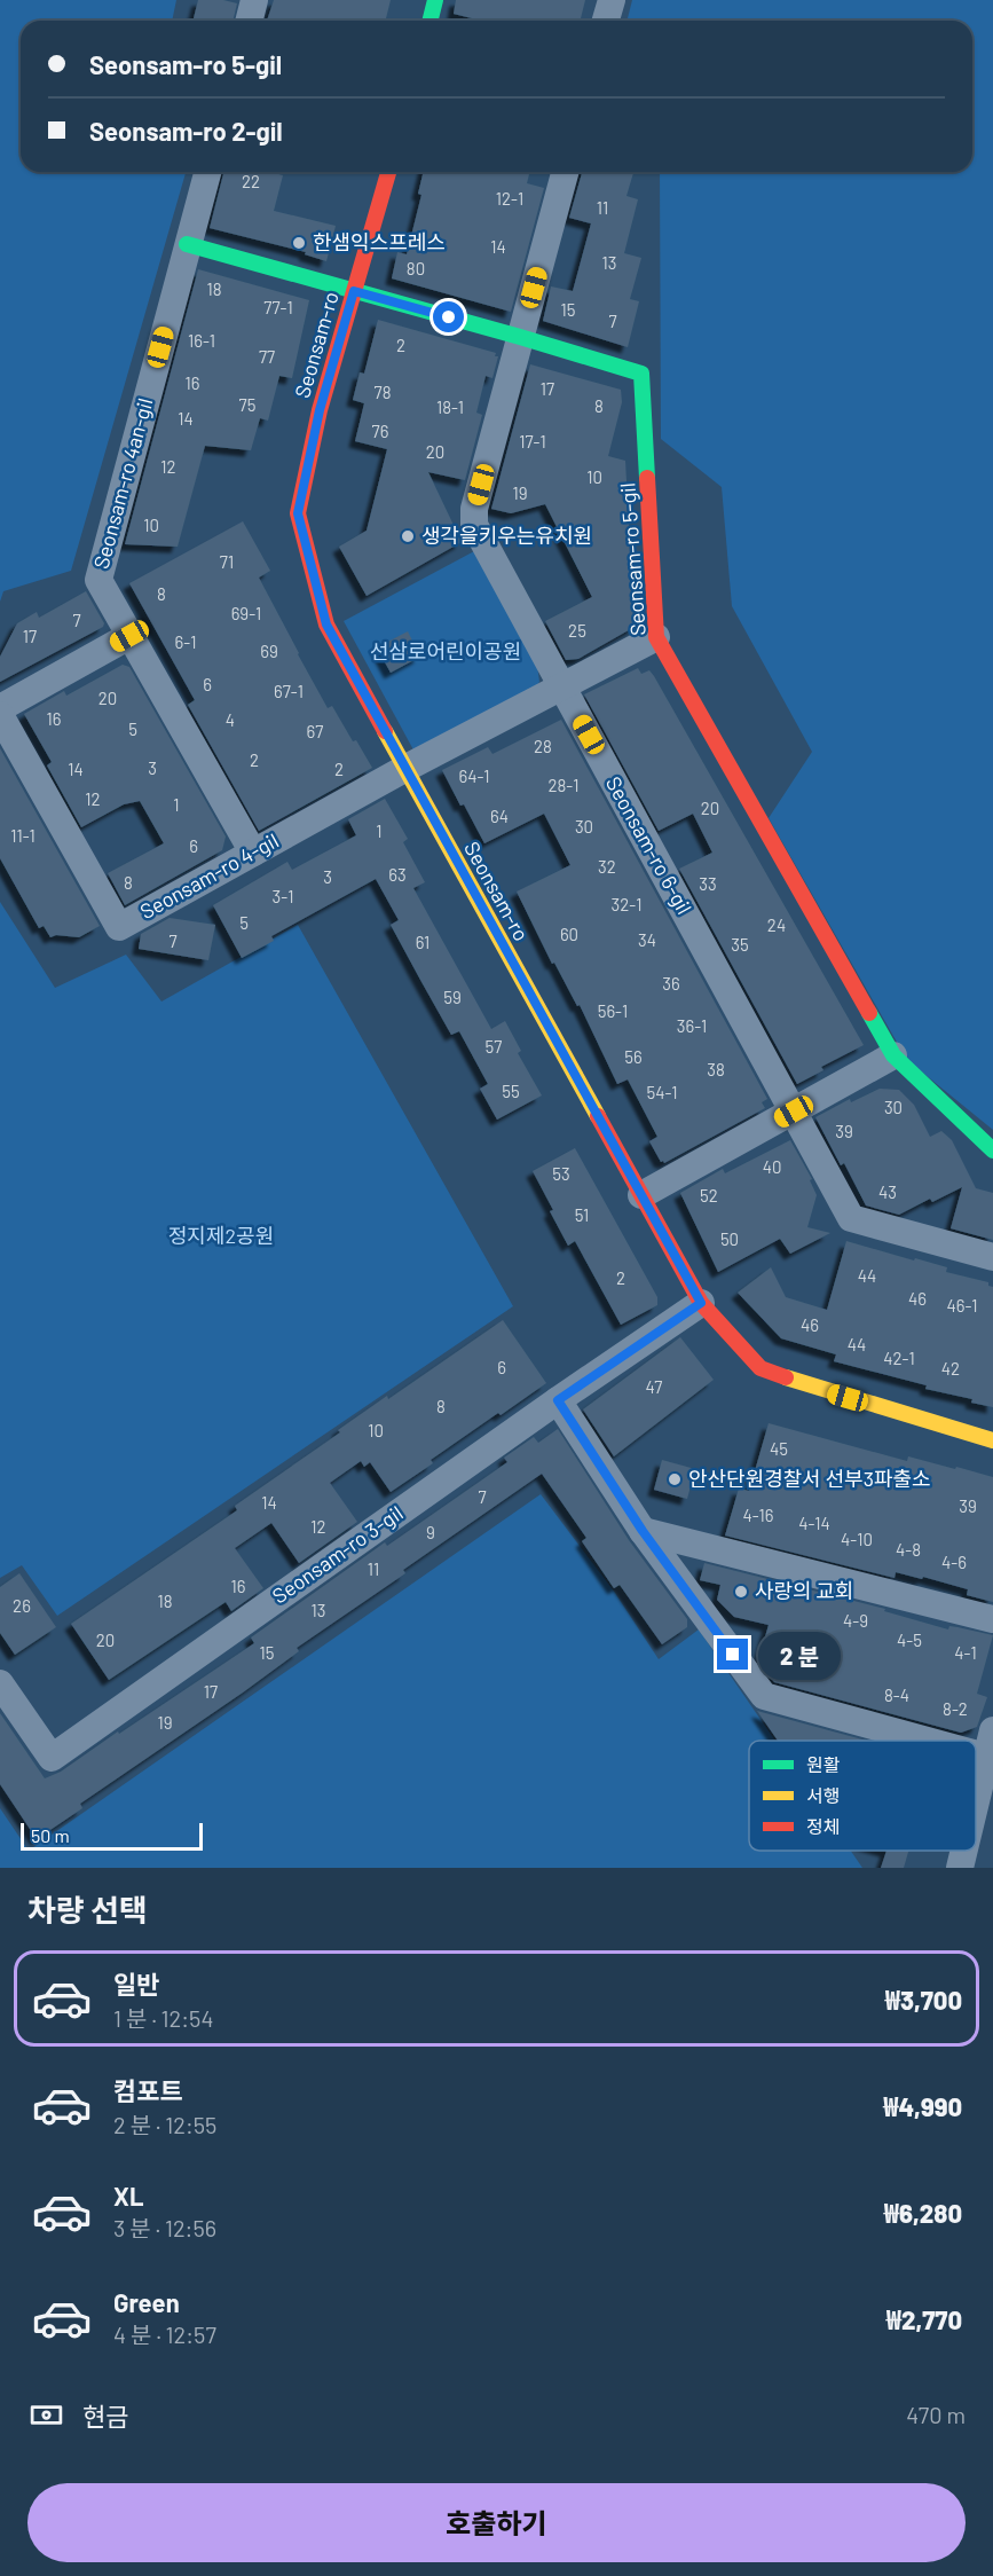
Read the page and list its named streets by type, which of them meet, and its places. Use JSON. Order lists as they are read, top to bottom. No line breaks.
{"streets":{"street":["Seonsam-ro","Seonsam-ro 4an-gil","Seonsam-ro 5-gil","Seonsam-ro 6-gil","Seonsam-ro 4-gil","Seonsam-ro 3-gil"]},"crossings":[["Seonsam-ro","Seonsam-ro 5-gil"],["Seonsam-ro","Seonsam-ro 4-gil"],["Seonsam-ro","Seonsam-ro 3-gil"],["Seonsam-ro 4an-gil","Seonsam-ro 5-gil"],["Seonsam-ro 4an-gil","Seonsam-ro 4-gil"],["Seonsam-ro 5-gil","Seonsam-ro 6-gil"],["Seonsam-ro 5-gil","Seonsam-ro 4-gil"],["Seonsam-ro 6-gil","Seonsam-ro 4-gil"]],"parks":["선삼로어린이공원","정지제2공원"],"places":["한샘익스프레스","생각을키우는유치원","안산단원경찰서 선부3파출소","사랑의 교회"],"house_numbers":["22","12-1","11","14","13","80","18","77-1","15","7","16-1","2","77","16","17","78","75","8","18-1","14","76","17-1","20","12","10","19","10","71","8","69-1","7","25","17","6-1","69","6","67-1","20","16","4","5","67","28","2","3","14","2","64-1","28-1","12","1","20","64","30","1","11-1","6","32","63","3","8","33","3-1","32-1","5","24","60","34","7","61","35","36","59","56-1","36-1","57","56","38","55","54-1","30","39","40","53","43","52","51","50","44","2","46","46-1","46","44","42-1","6","42","47","8","10","45","7","14","39","4-16","4-14","12","9","4-10","4-8","4-6","11","16","18","26","13","4-9","20","4-5","15","4-1","17","8-4","8-2","19"],"legend":["원활","서행","정체"],"scale_bar":"50 m","page":{"banner":["Seonsam-ro 5-gil","Seonsam-ro 2-gil"],"bubble":"2 분","scale":"50 m","heading":"차량 선택","list":[{"name":"일반","note":"1 분 · 12:54","value":"₩3,700"},{"name":"컴포트","note":"2 분 · 12:55","value":"₩4,990"},{"name":"XL","note":"3 분 · 12:56","value":"₩6,280"},{"name":"Green","note":"4 분 · 12:57","value":"₩2,770"}],"pay":["현금","470 m"],"buttons":"호출하기"}}
